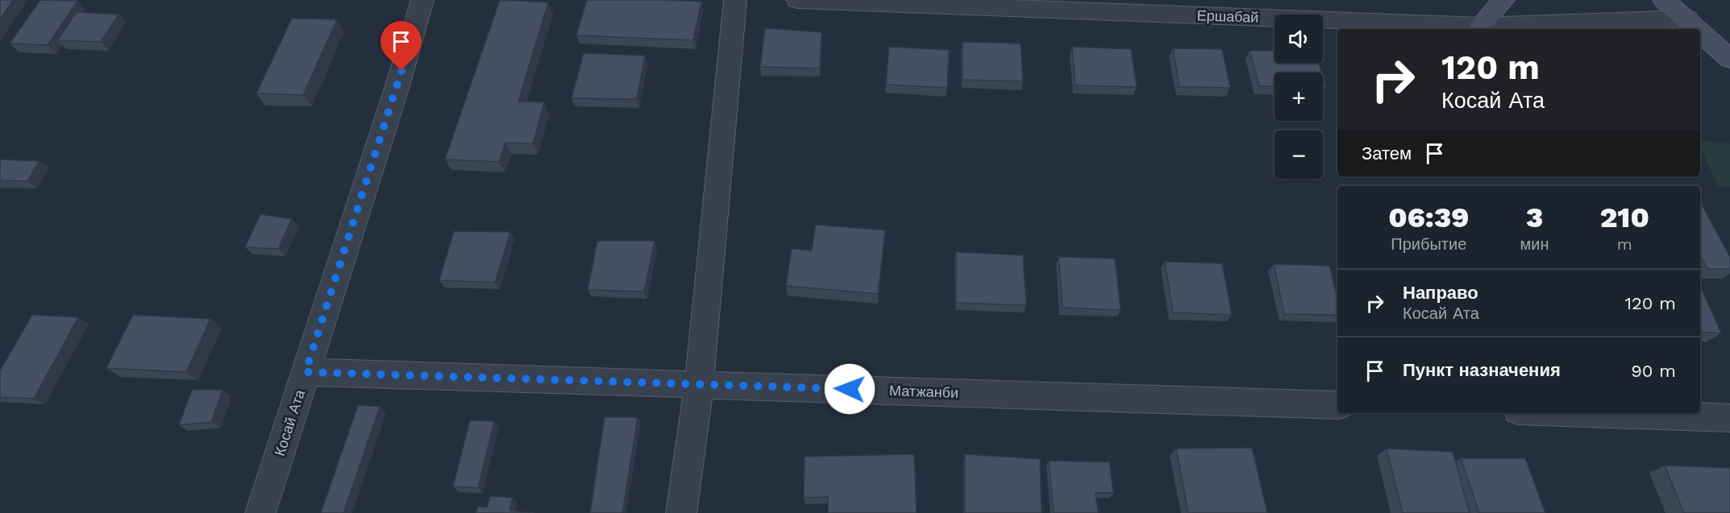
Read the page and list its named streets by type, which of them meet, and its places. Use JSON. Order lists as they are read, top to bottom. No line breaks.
{"streets":{"street":["Ершабай","Матжанби","Косай Ата"]},"crossings":[["Матжанби","Косай Ата"]],"page":{"map_buttons":["+","−"],"turn":["120 m","Косай Ата"],"then":"Затем","eta":["06:39","Прибытие","3","мин","210","m"],"list":[{"name":"Направо","note":"Косай Ата","value":"120 m"},{"name":"Пункт назначения","value":"90 m"}]}}
